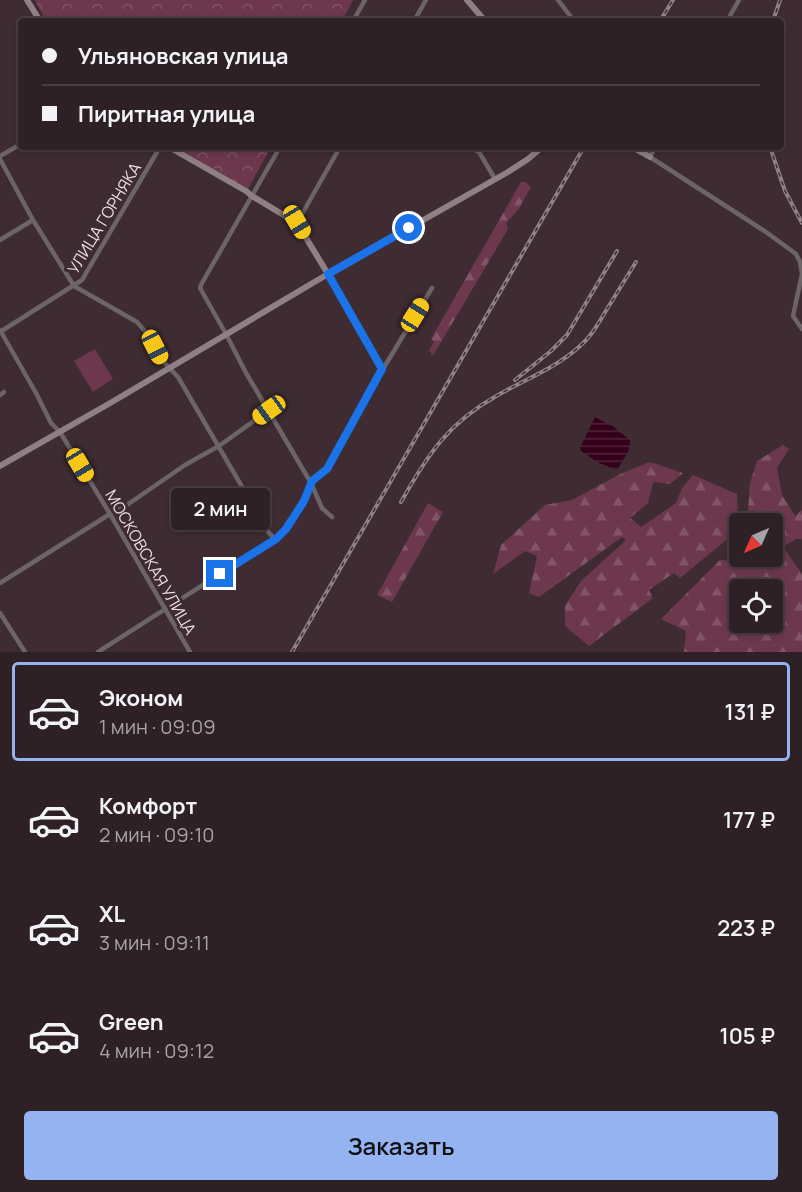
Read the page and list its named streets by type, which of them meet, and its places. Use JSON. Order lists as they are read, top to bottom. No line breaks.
{"streets":{"street":["УЛИЦА ГОРНЯКА","МОСКОВСКАЯ УЛИЦА"]},"crossings":[["УЛИЦА ГОРНЯКА","МОСКОВСКАЯ УЛИЦА"]],"north":"bottom left","page":{"banner":["Ульяновская улица","Пиритная улица"],"bubble":"2 мин","list":[{"name":"Эконом","note":"1 мин · 09:09","value":"131 ₽"},{"name":"Комфорт","note":"2 мин · 09:10","value":"177 ₽"},{"name":"XL","note":"3 мин · 09:11","value":"223 ₽"},{"name":"Green","note":"4 мин · 09:12","value":"105 ₽"}],"buttons":"Заказать"}}
